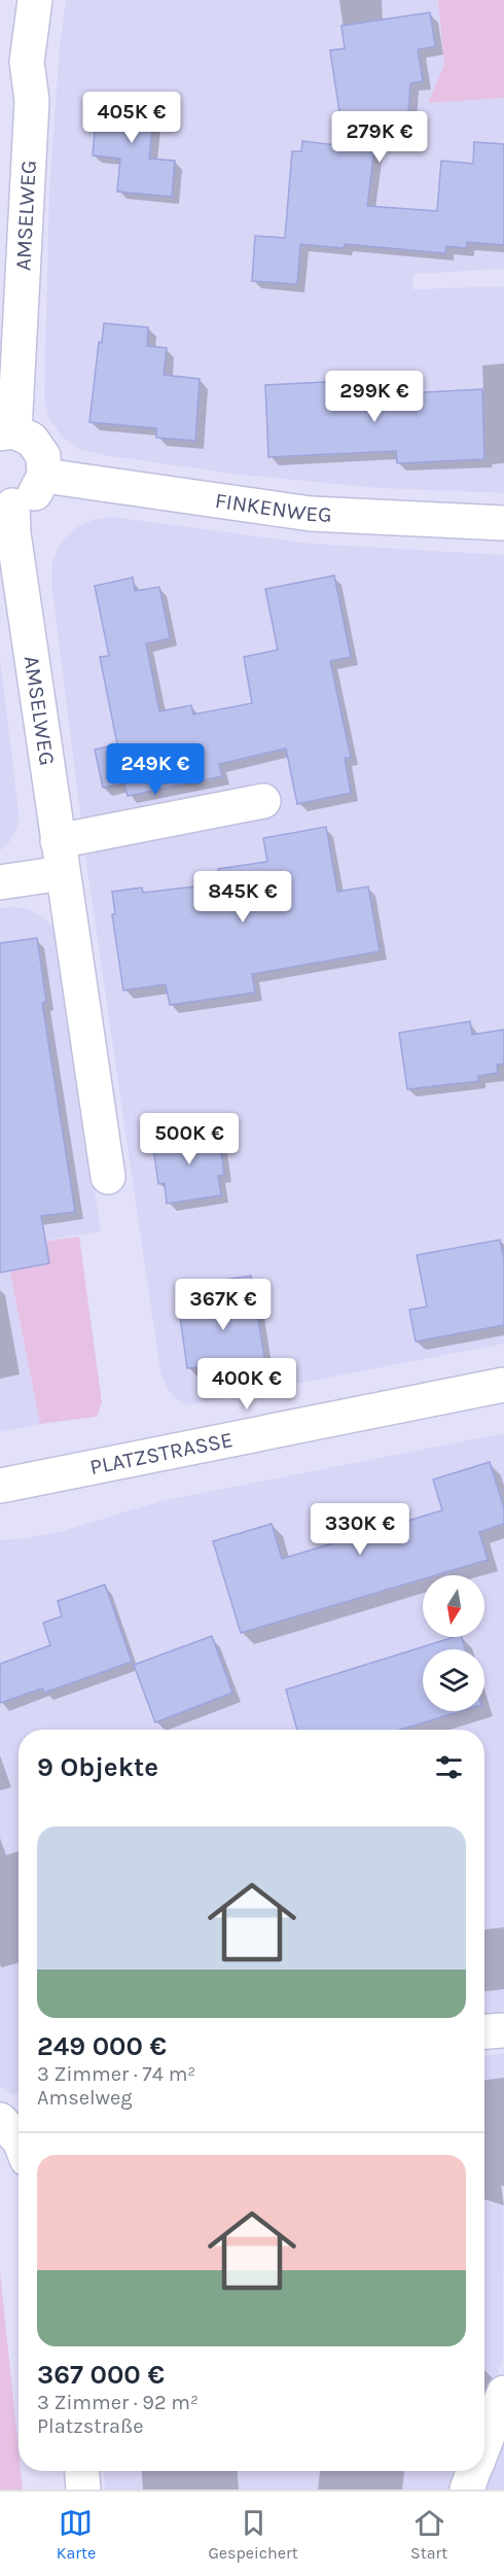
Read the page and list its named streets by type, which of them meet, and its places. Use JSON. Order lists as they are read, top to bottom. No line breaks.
{"streets":{"street":["AMSELWEG","FINKENWEG","PLATZSTRASSE"]},"north":"bottom","page":{"price":["405K €","279K €","299K €","249K €","845K €","500K €","367K €","400K €","330K €"],"heading":"9 Objekte","list":[{"name":"249 000 €","note":"3 Zimmer · 74 m² · Amselweg"},{"name":"367 000 €","note":"3 Zimmer · 92 m² · Platzstraße"}],"tabs":["Karte","Gespeichert","Start"]}}
